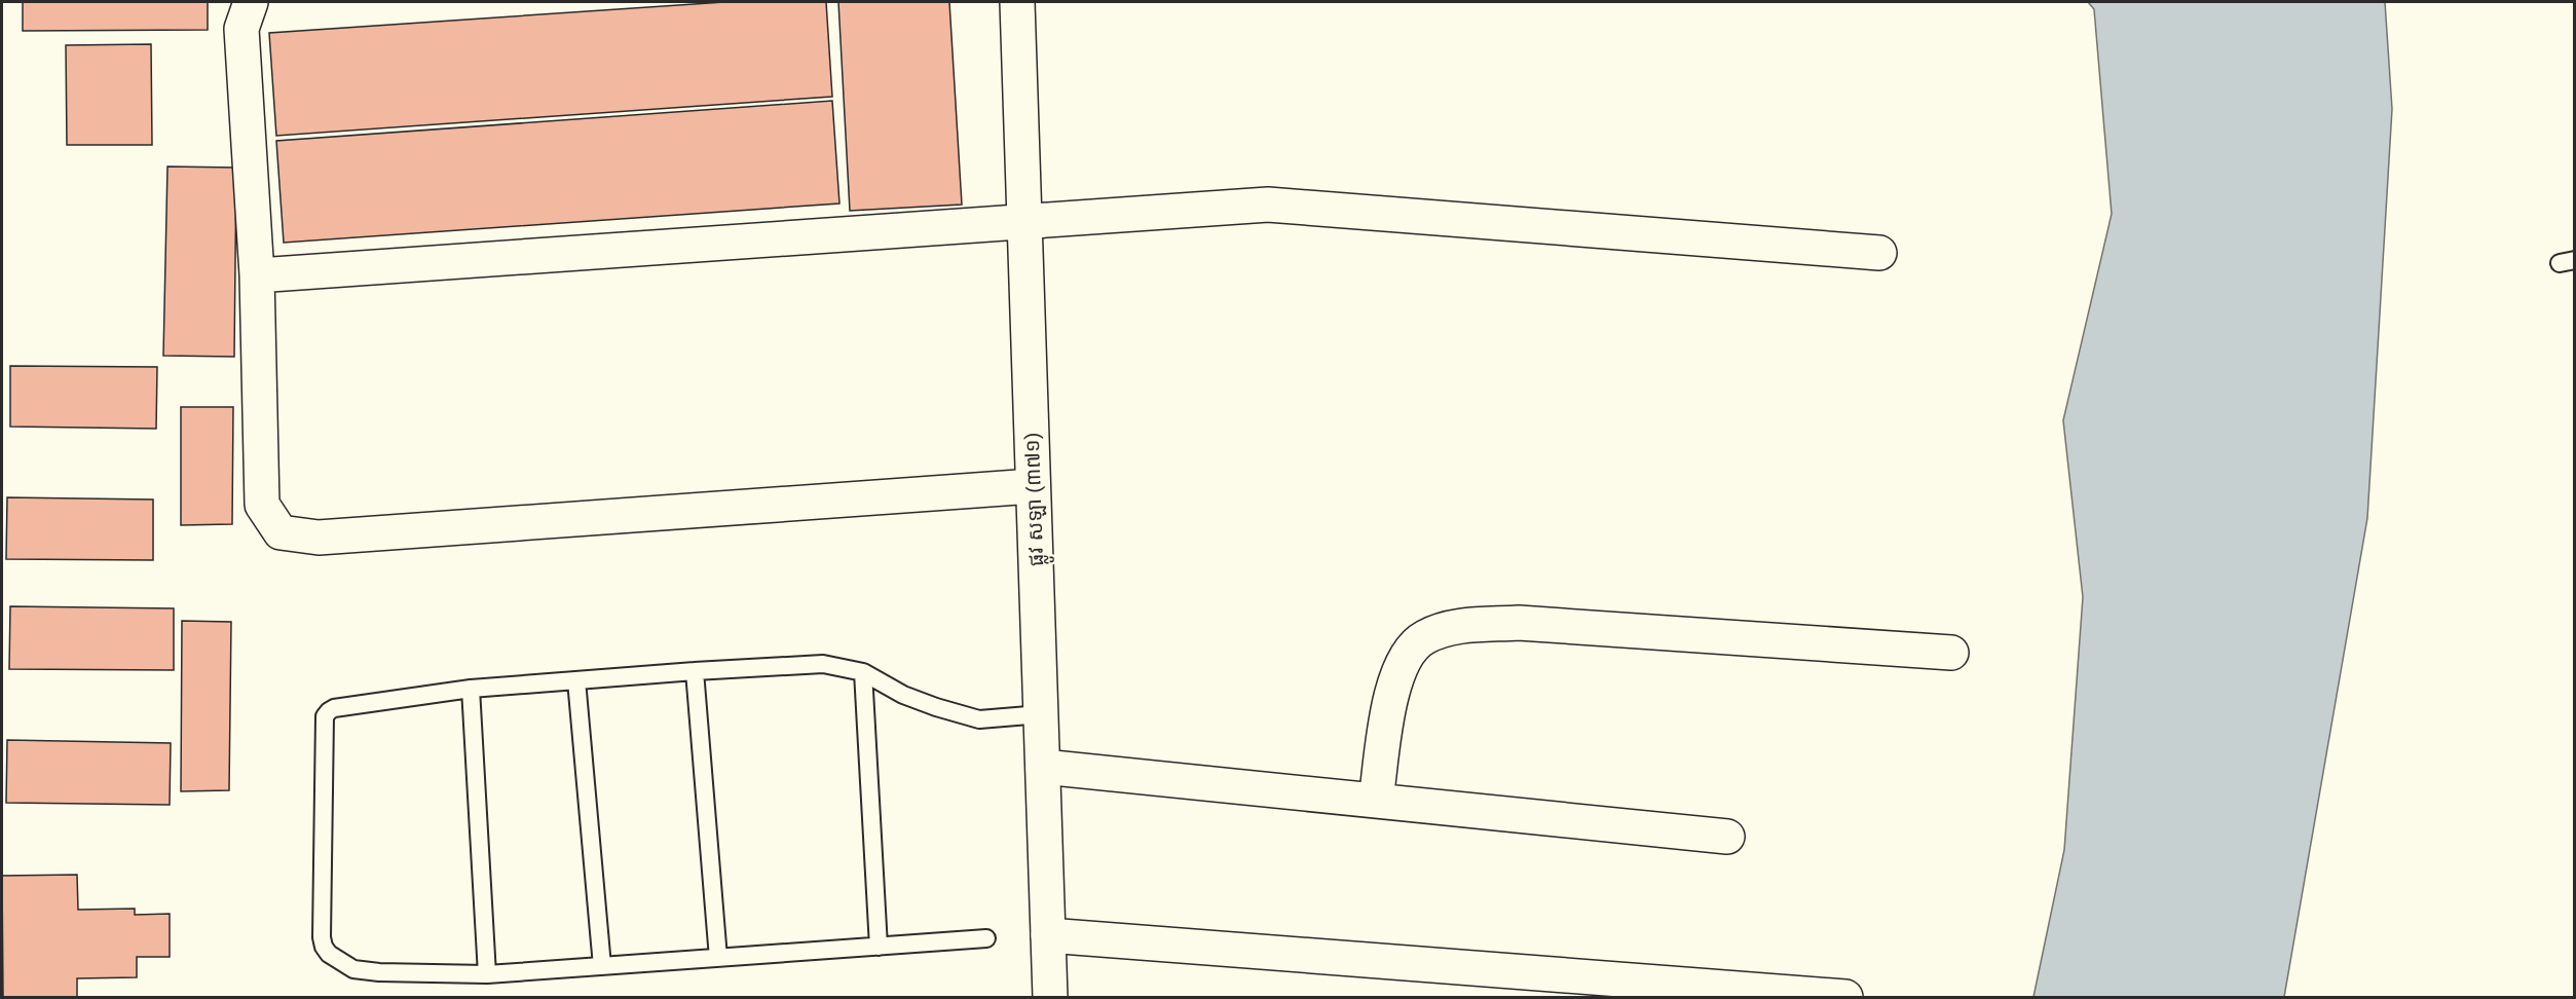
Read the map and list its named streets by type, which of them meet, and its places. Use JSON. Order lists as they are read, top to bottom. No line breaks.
{"streets":{"street":["ផ្លូវ សឡា (៣៧១)"]}}
